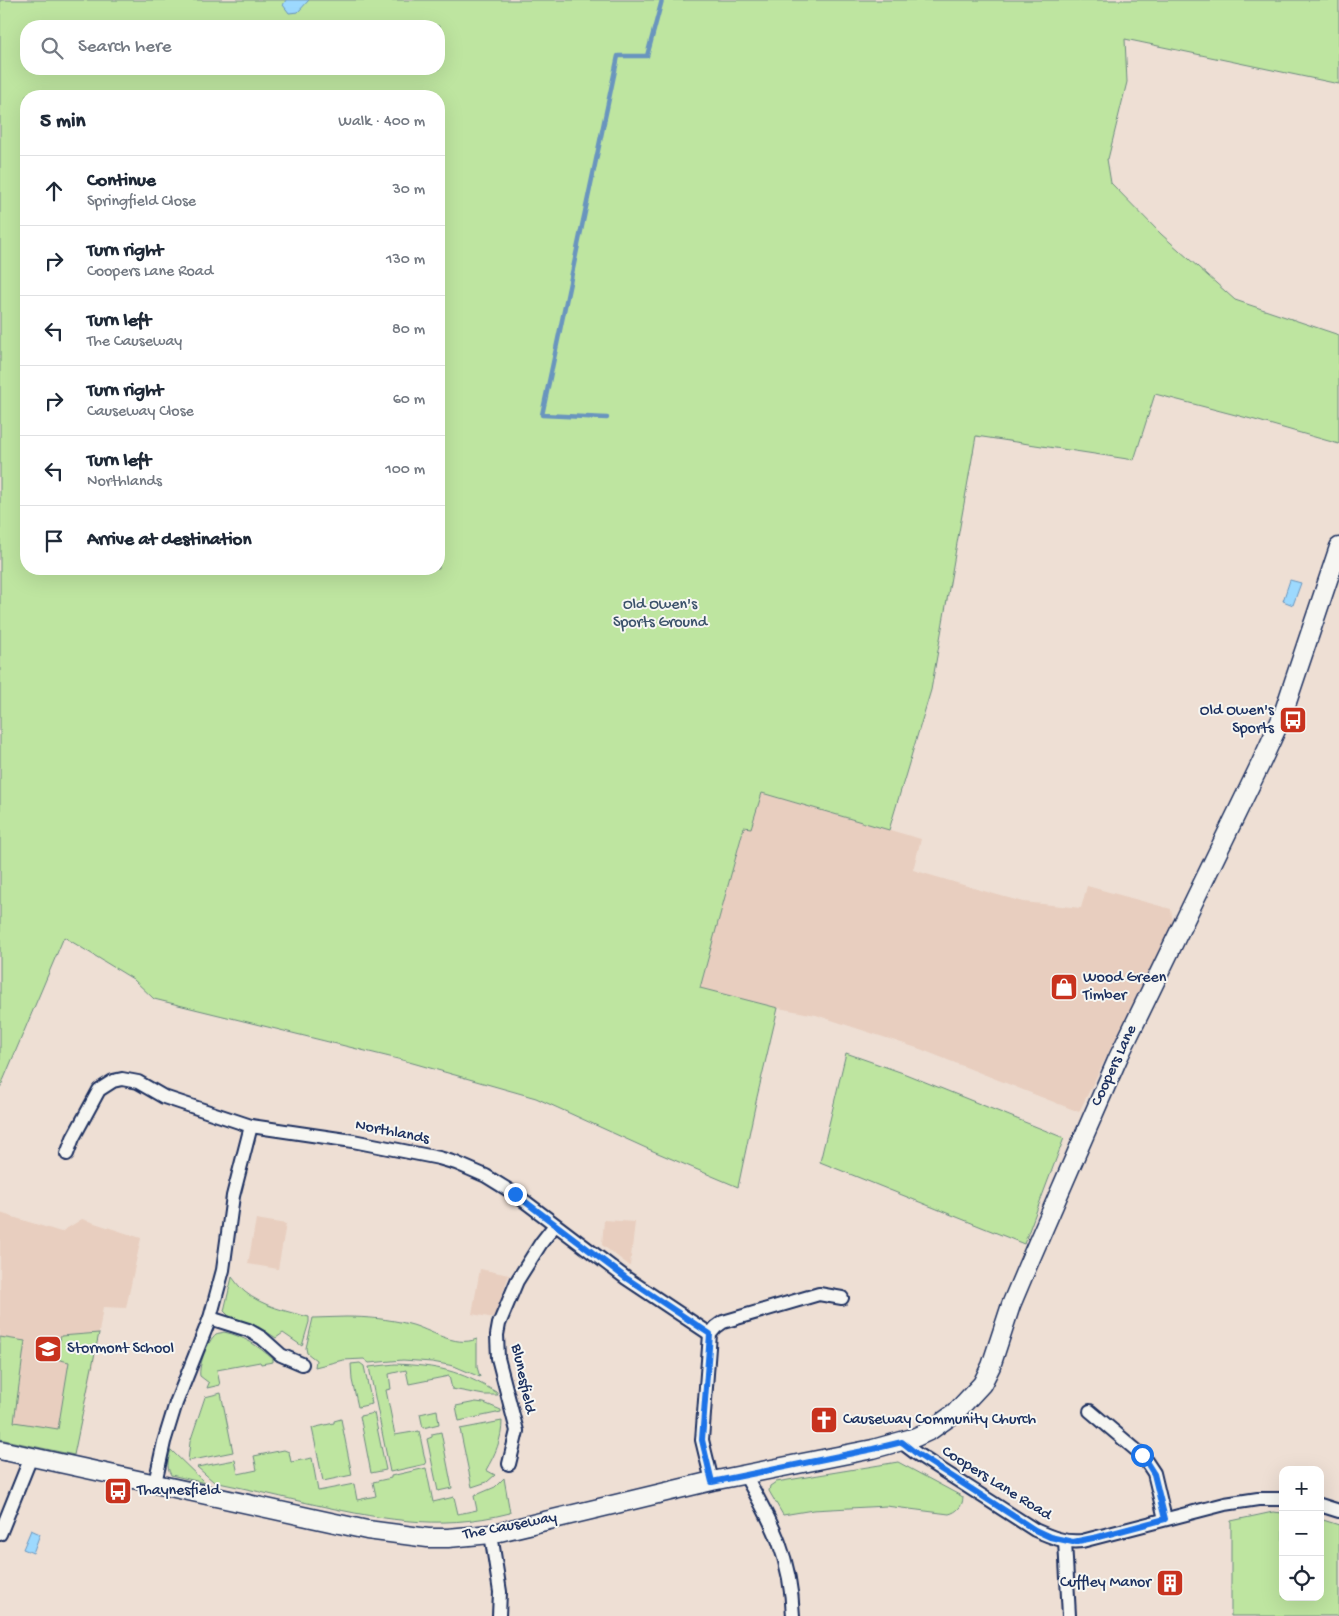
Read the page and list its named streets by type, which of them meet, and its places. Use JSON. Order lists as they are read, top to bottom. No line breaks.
{"streets":{"main road":["Coopers Lane","The Causeway"],"street":["Northlands","Blunesfield","Coopers Lane Road"]},"crossings":[["Coopers Lane","Coopers Lane Road"],["Coopers Lane","The Causeway"],["Northlands","Blunesfield"],["Coopers Lane Road","The Causeway"]],"parks":["Old Owen's Sports Ground"],"places":{"bus stop":["Old Owen's Sports","Thaynesfield"],"shop":["Wood Green Timber"],"school or university":["Stormont School"],"church":["Causeway Community Church"],"building":["Cuffley Manor"]},"page":{"search":"Search here","heading":["5 min","Walk · 400 m"],"list":[["Continue","Springfield Close","30 m"],["Turn right","Coopers Lane Road","130 m"],["Turn left","The Causeway","80 m"],["Turn right","Causeway Close","60 m"],["Turn left","Northlands","100 m"],"Arrive at destination"],"map_buttons":["+","−"]}}
